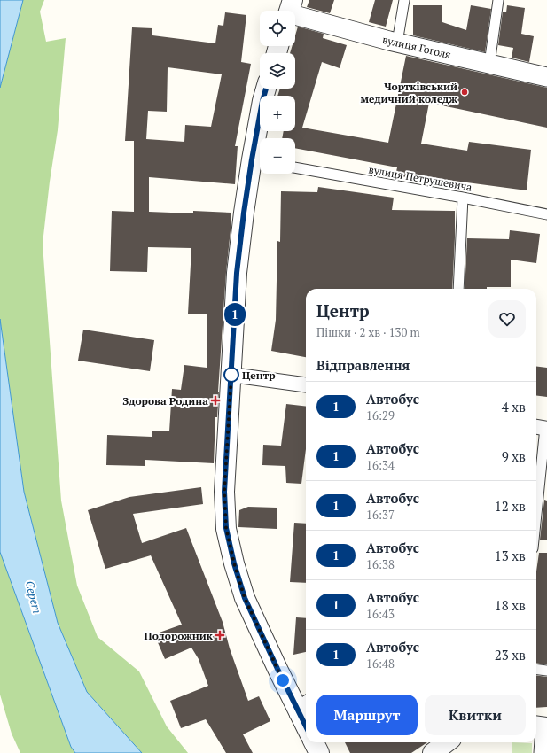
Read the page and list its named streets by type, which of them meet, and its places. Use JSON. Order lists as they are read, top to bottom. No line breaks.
{"streets":{"street":["вулиця Гоголя"],"lane":["вулиця Петрушевича"]},"water":["Серет"],"places":{"other":["Чортківський медичний коледж","Центр"],"health":["Здорова Родина","Подорожник"]},"lines":["bus line 1"],"page":{"on_map":"1","map_buttons":["+","−"],"heading":[["Центр","Пішки · 2 хв · 130 m"],"Відправлення"],"list":[{"mark":"1","name":"Автобус","note":"16:29","value":"4 хв"},{"mark":"1","name":"Автобус","note":"16:34","value":"9 хв"},{"mark":"1","name":"Автобус","note":"16:37","value":"12 хв"},{"mark":"1","name":"Автобус","note":"16:38","value":"13 хв"},{"mark":"1","name":"Автобус","note":"16:43","value":"18 хв"},{"mark":"1","name":"Автобус","note":"16:48","value":"23 хв"}],"buttons":["Маршрут","Квитки"]}}
